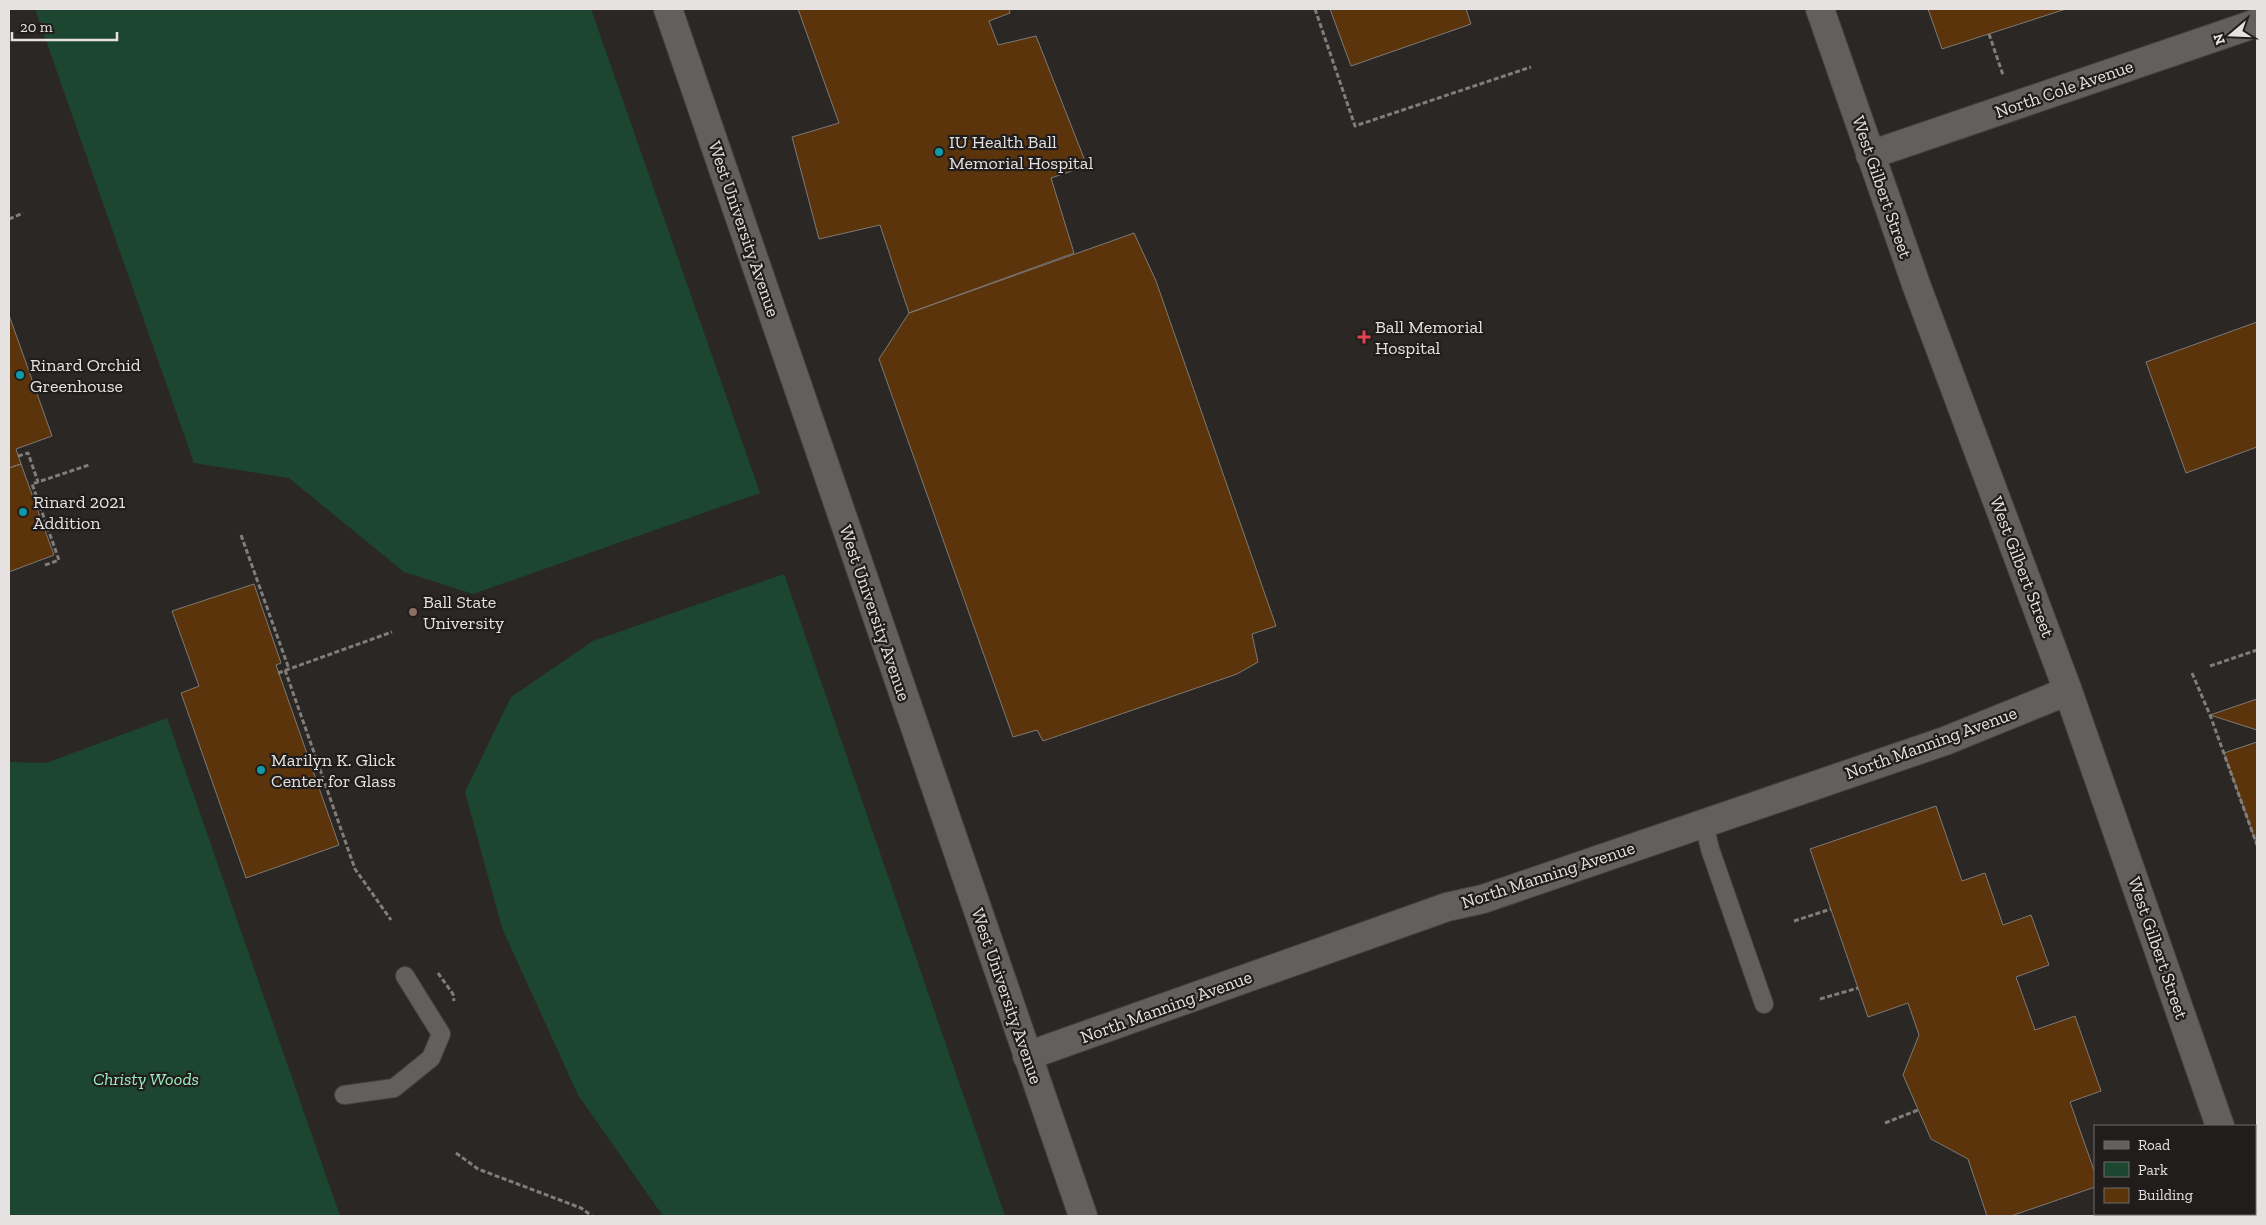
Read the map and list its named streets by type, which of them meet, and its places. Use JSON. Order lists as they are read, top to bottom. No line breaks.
{"streets":{"street":["North Cole Avenue","West Gilbert Street","West University Avenue","North Manning Avenue"]},"crossings":[["North Cole Avenue","West Gilbert Street"],["West Gilbert Street","North Manning Avenue"],["West University Avenue","North Manning Avenue"]],"parks":["Christy Woods"],"places":{"other":["IU Health Ball Memorial Hospital","Rinard Orchid Greenhouse","Rinard 2021 Addition","Ball State University","Marilyn K. Glick Center for Glass"],"health":["Ball Memorial Hospital"]},"legend":["Road","Park","Building"],"scale_bar":"20 m","north":"left"}
